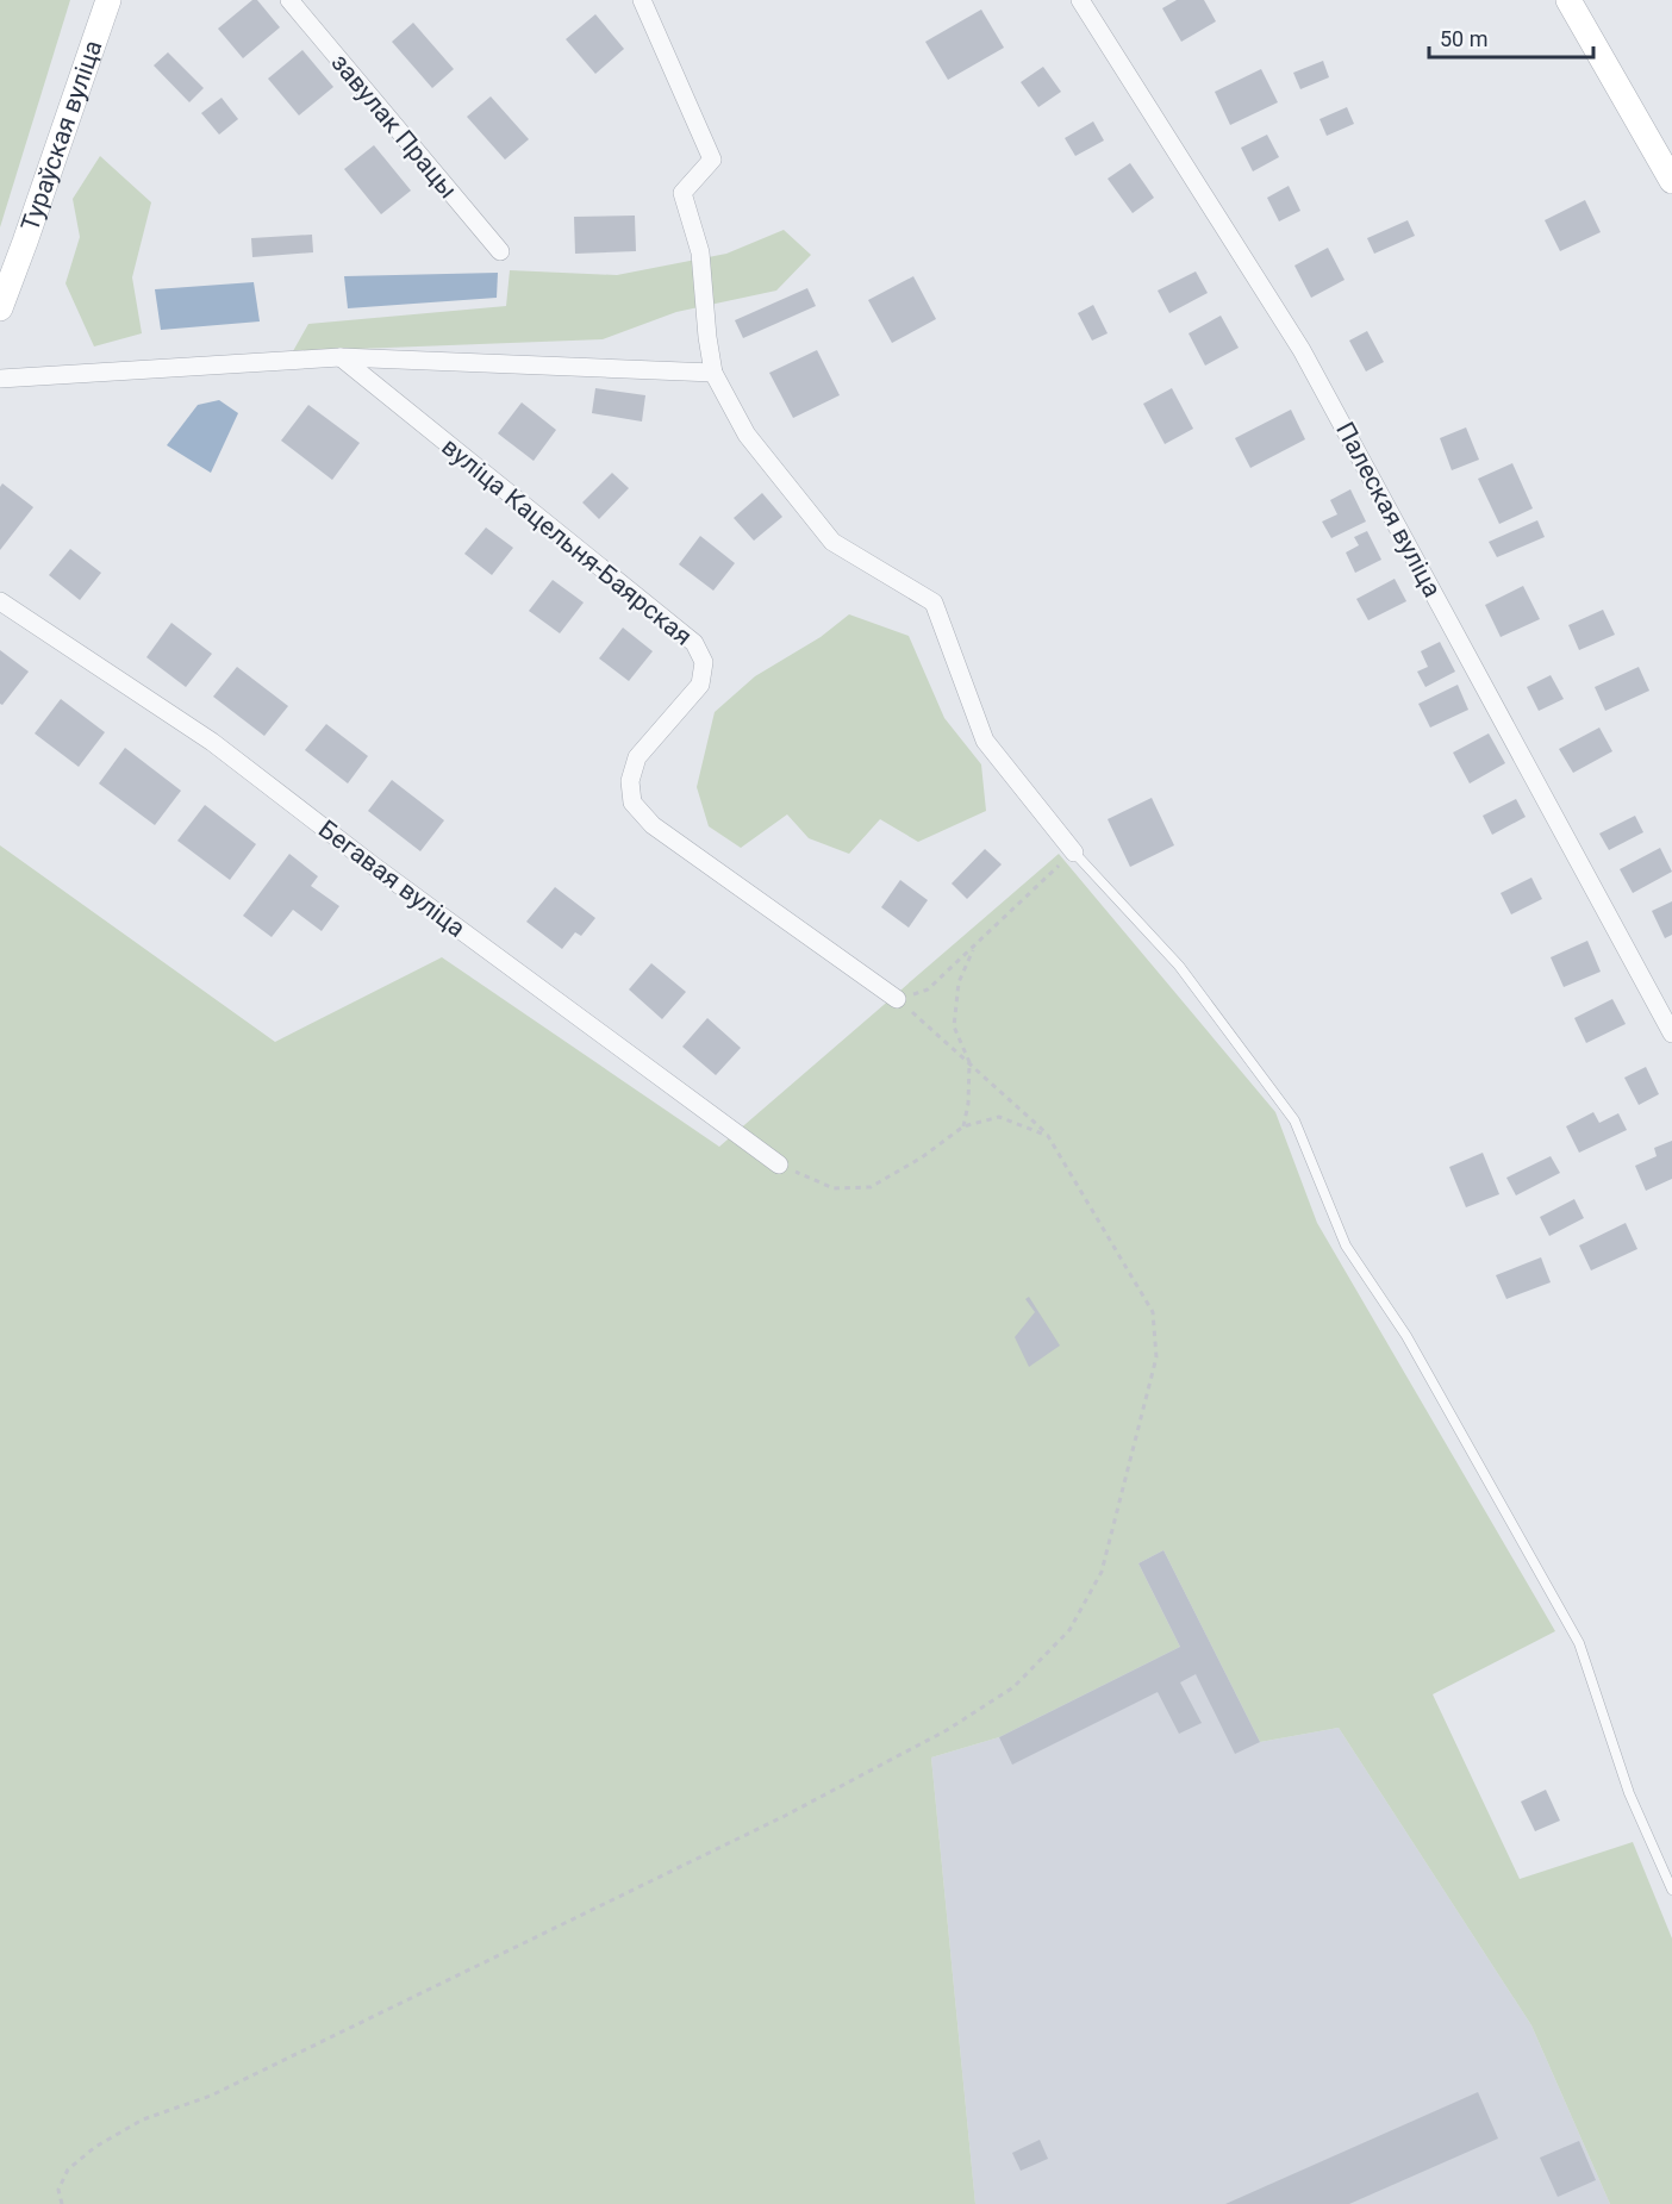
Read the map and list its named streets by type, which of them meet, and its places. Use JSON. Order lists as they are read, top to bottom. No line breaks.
{"streets":{"street":["завулак Працы","Тураўская вуліца","Палеская вуліца","вуліца Кацельня-Баярская","Бегавая вуліца"]},"scale_bar":"50 m"}
